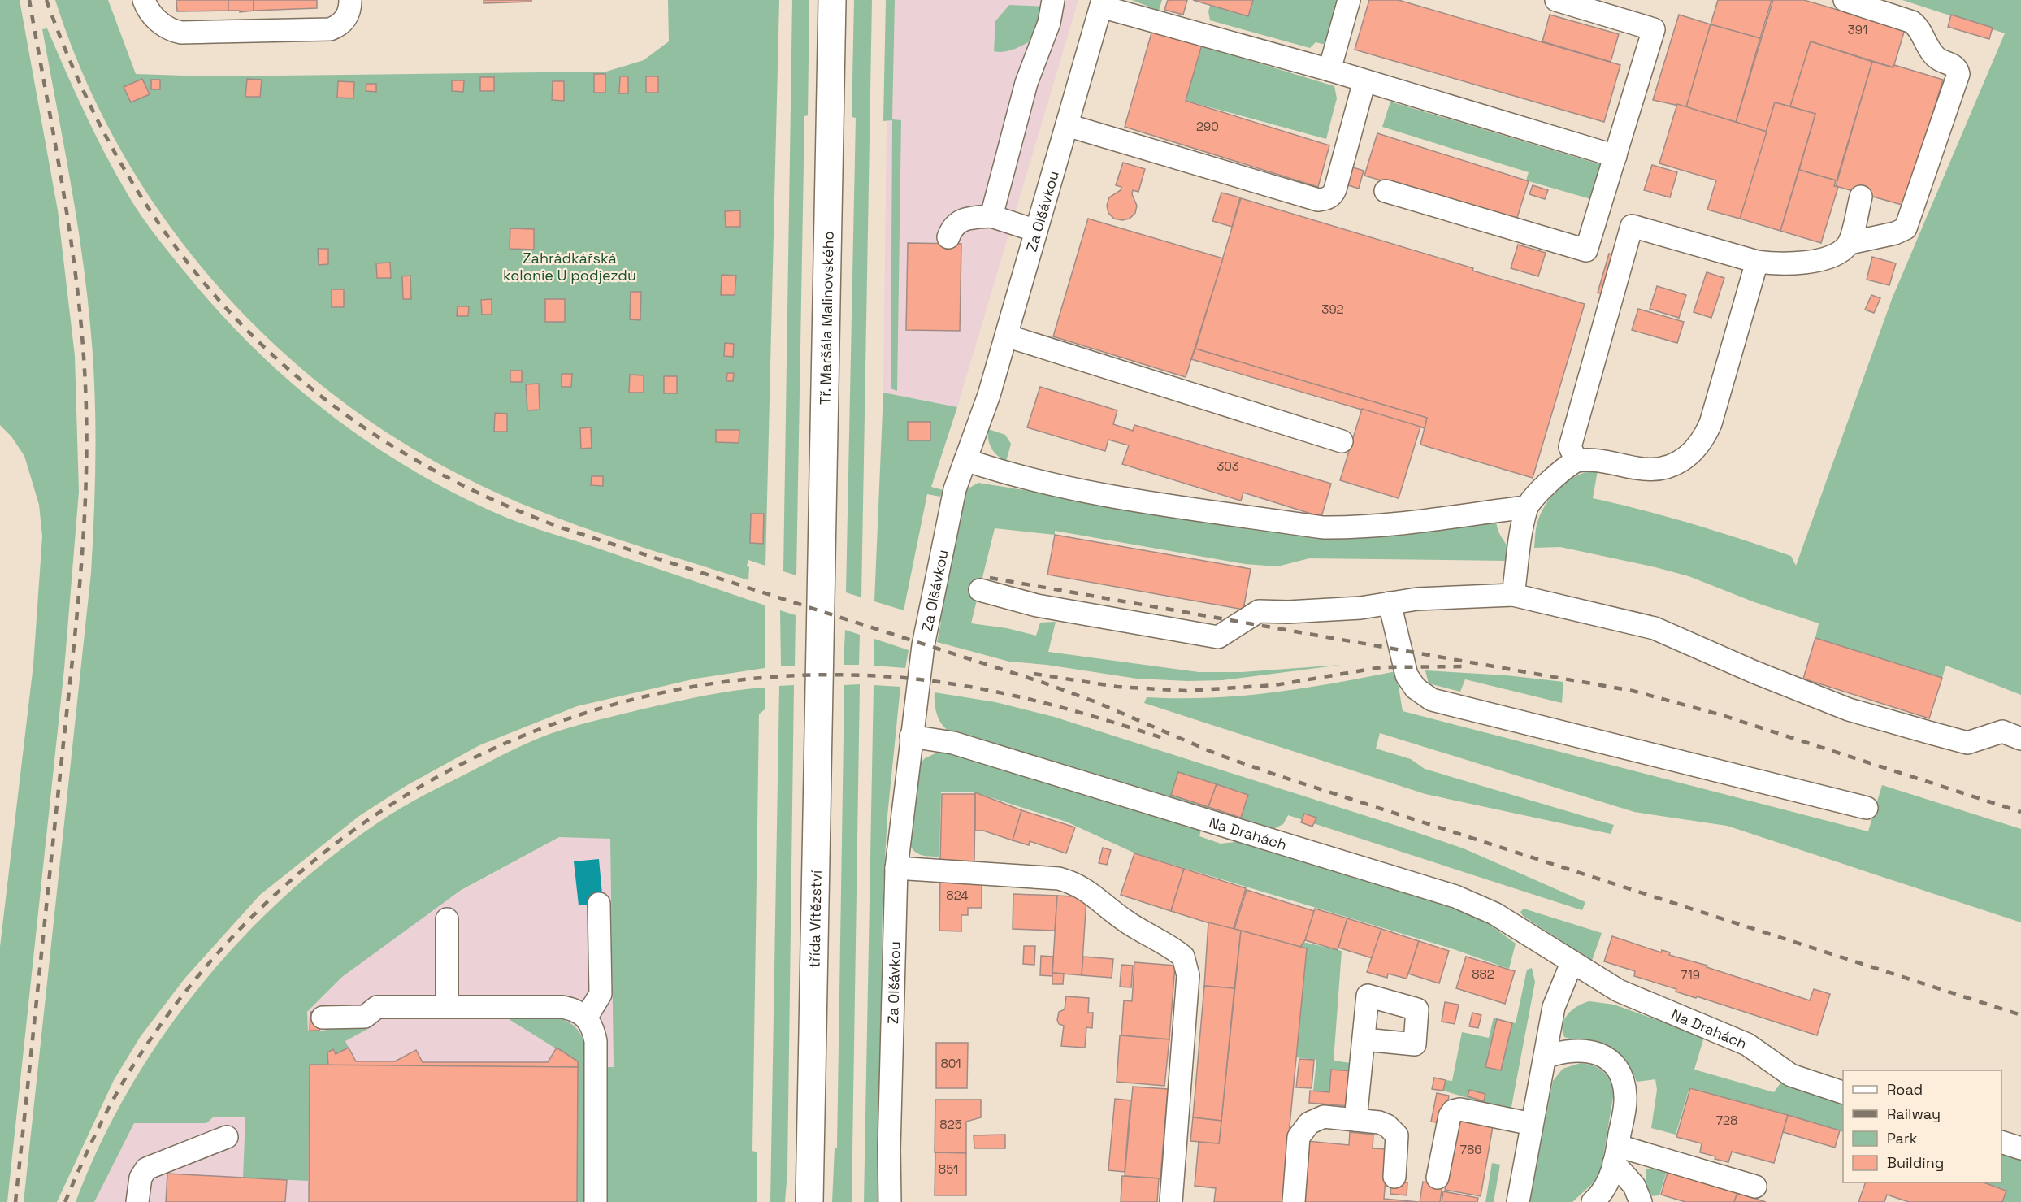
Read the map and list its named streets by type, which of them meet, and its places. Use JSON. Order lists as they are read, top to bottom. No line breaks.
{"streets":{"main road":["Tř. Maršála Malinovského","třída Vítězství"],"street":["Za Olšávkou","Na Drahách"]},"crossings":[["Za Olšávkou","Na Drahách"],["Tř. Maršála Malinovského","třída Vítězství"]],"parks":["Zahrádkářská kolonie U podjezdu"],"house_numbers":["391","290","392","303","824","882","719","801","728","825","786","851"],"legend":["Road","Railway","Park","Building"]}
